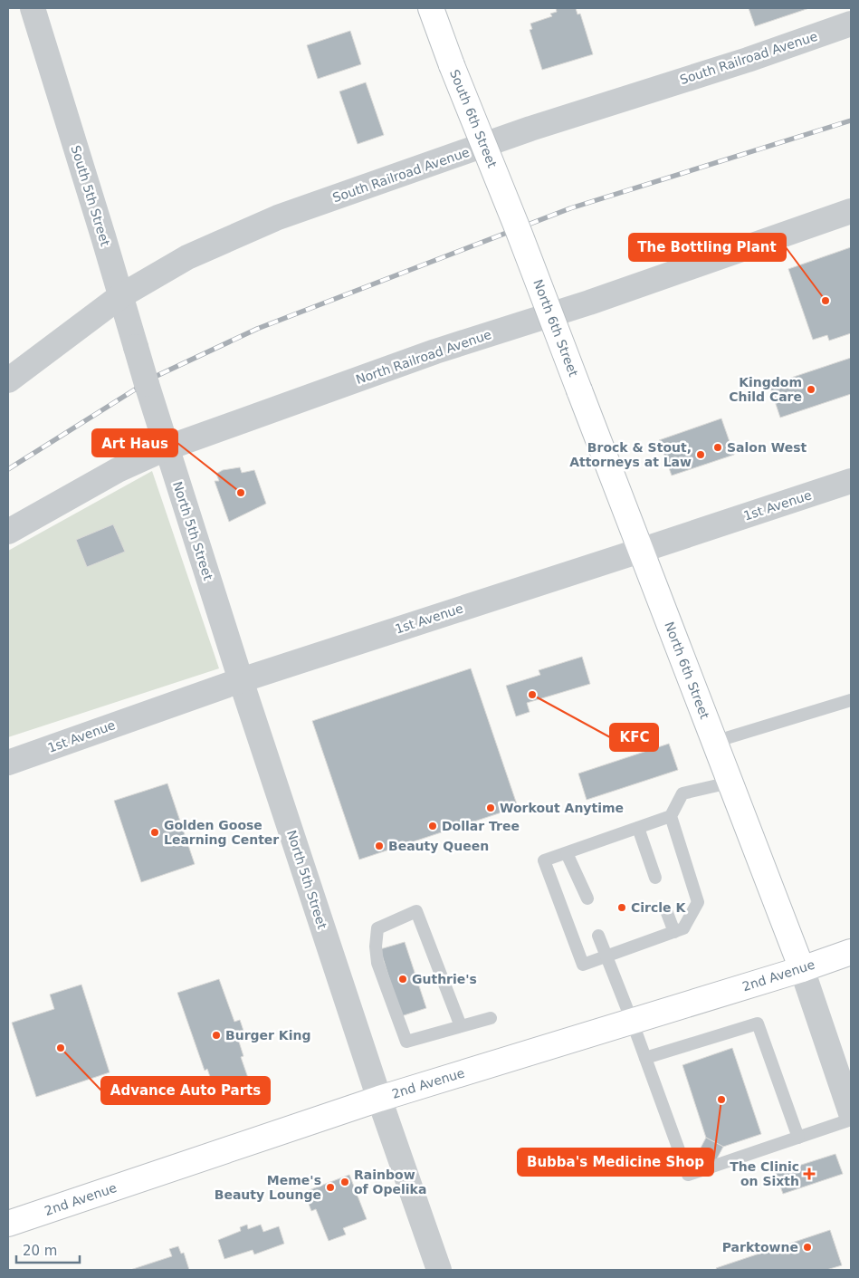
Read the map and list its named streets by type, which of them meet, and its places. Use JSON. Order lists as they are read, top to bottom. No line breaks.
{"streets":{"street":["South Railroad Avenue","South 6th Street","South 5th Street","North 6th Street","North Railroad Avenue","1st Avenue","North 5th Street","2nd Avenue"]},"crossings":[["South Railroad Avenue","South 5th Street"],["South 6th Street","North 6th Street"],["South 5th Street","North 5th Street"],["North 6th Street","1st Avenue"],["North 6th Street","2nd Avenue"],["North Railroad Avenue","North 5th Street"],["1st Avenue","North 5th Street"],["North 5th Street","2nd Avenue"]],"places":{"other":["The Bottling Plant","Kingdom Child Care","Salon West","Brock & Stout, Attorneys at Law","Art Haus","KFC","Workout Anytime","Dollar Tree","Golden Goose Learning Center","Beauty Queen","Circle K","Guthrie's","Burger King","Advance Auto Parts","Bubba's Medicine Shop","Rainbow of Opelika","Meme's Beauty Lounge","Parktowne"],"health":["The Clinic on Sixth"]},"scale_bar":"20 m"}
